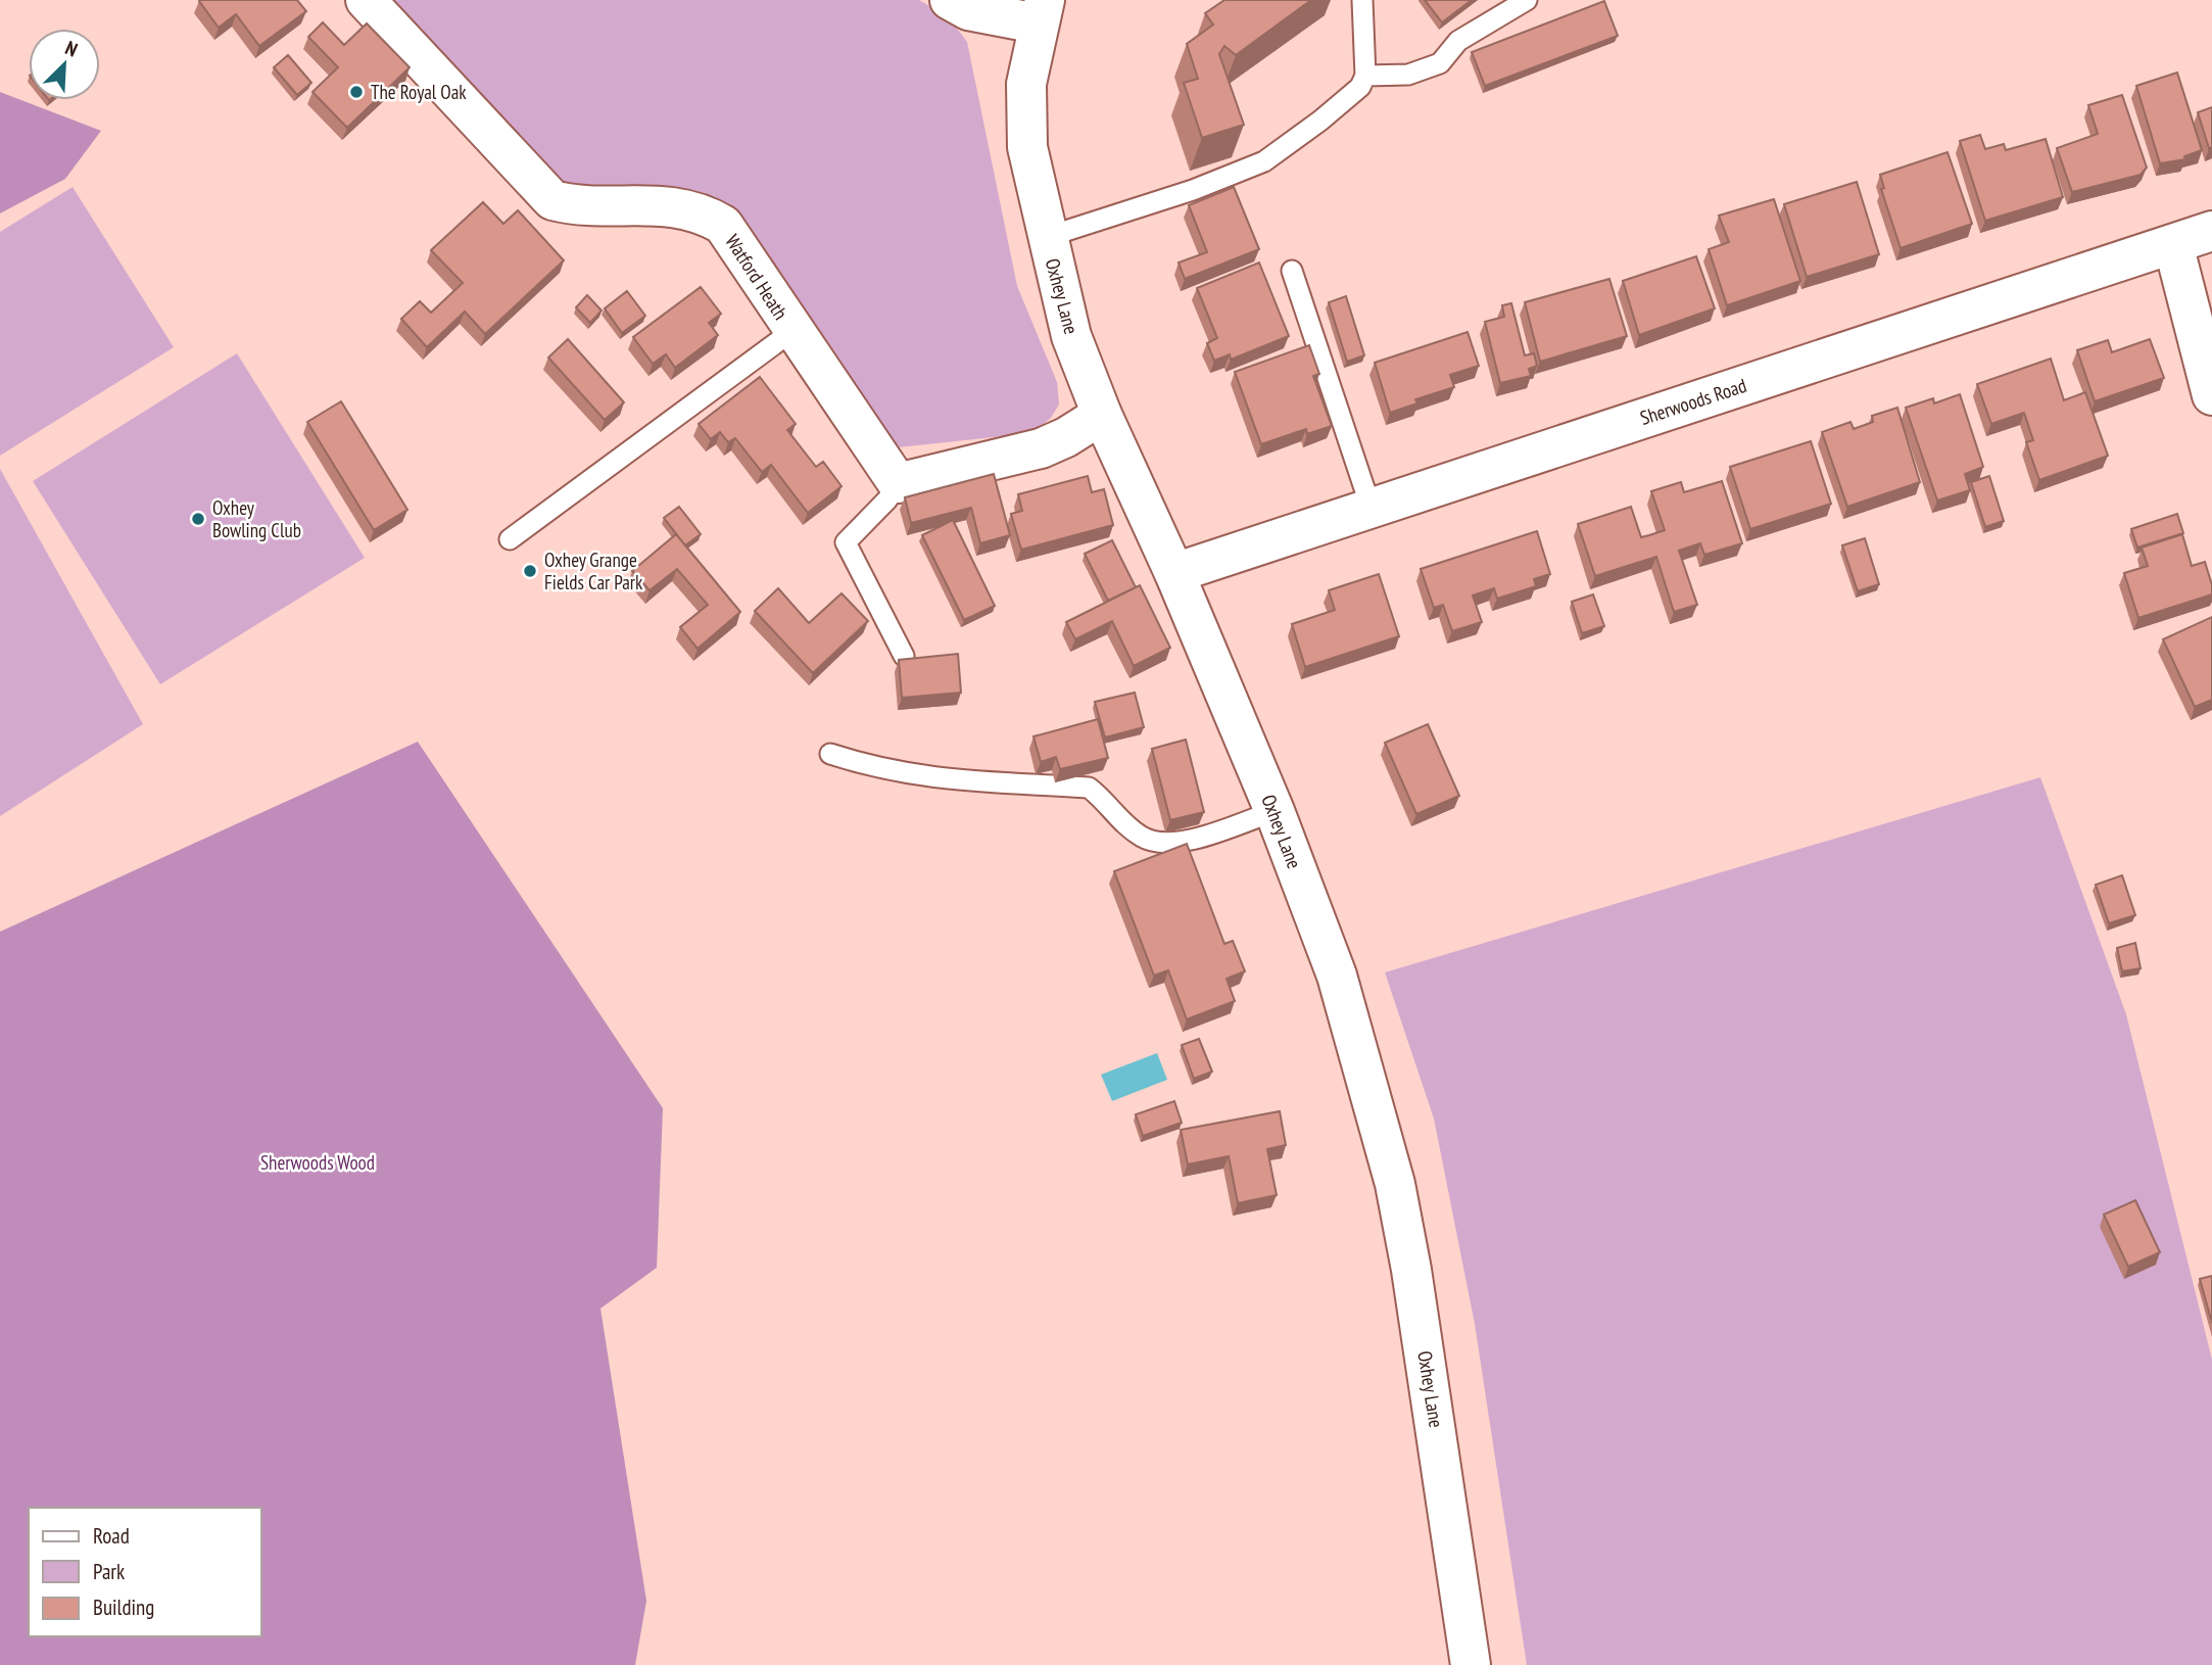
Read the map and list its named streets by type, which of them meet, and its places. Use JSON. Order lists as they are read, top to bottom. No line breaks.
{"streets":{"street":["Watford Heath","Oxhey Lane","Sherwoods Road"]},"crossings":[["Oxhey Lane","Sherwoods Road"]],"parks":["Sherwoods Wood"],"places":["The Royal Oak","Oxhey Bowling Club","Oxhey Grange Fields Car Park"],"legend":["Road","Park","Building"],"north":"top right"}
